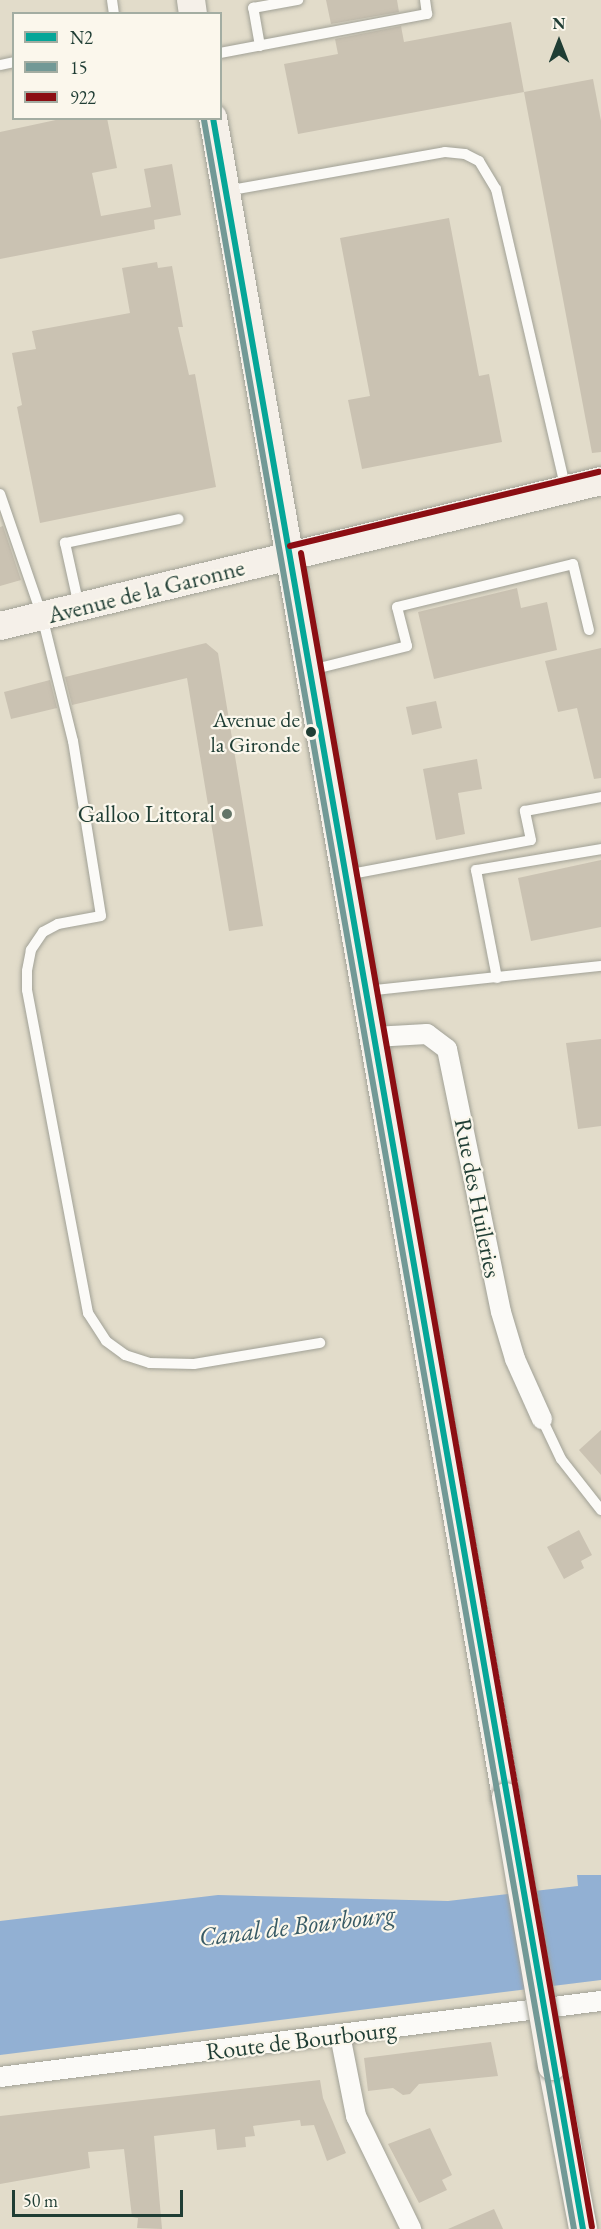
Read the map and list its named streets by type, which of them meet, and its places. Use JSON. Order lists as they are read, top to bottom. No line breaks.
{"streets":{"street":["Avenue de la Garonne","Rue des Huileries","Route de Bourbourg"]},"water":["Canal de Bourbourg"],"places":["Avenue de la Gironde","Galloo Littoral"],"lines":["transit line N2","transit line 15","transit line 922"],"legend":["N2","15","922"],"scale_bar":"50 m","north":"top"}
